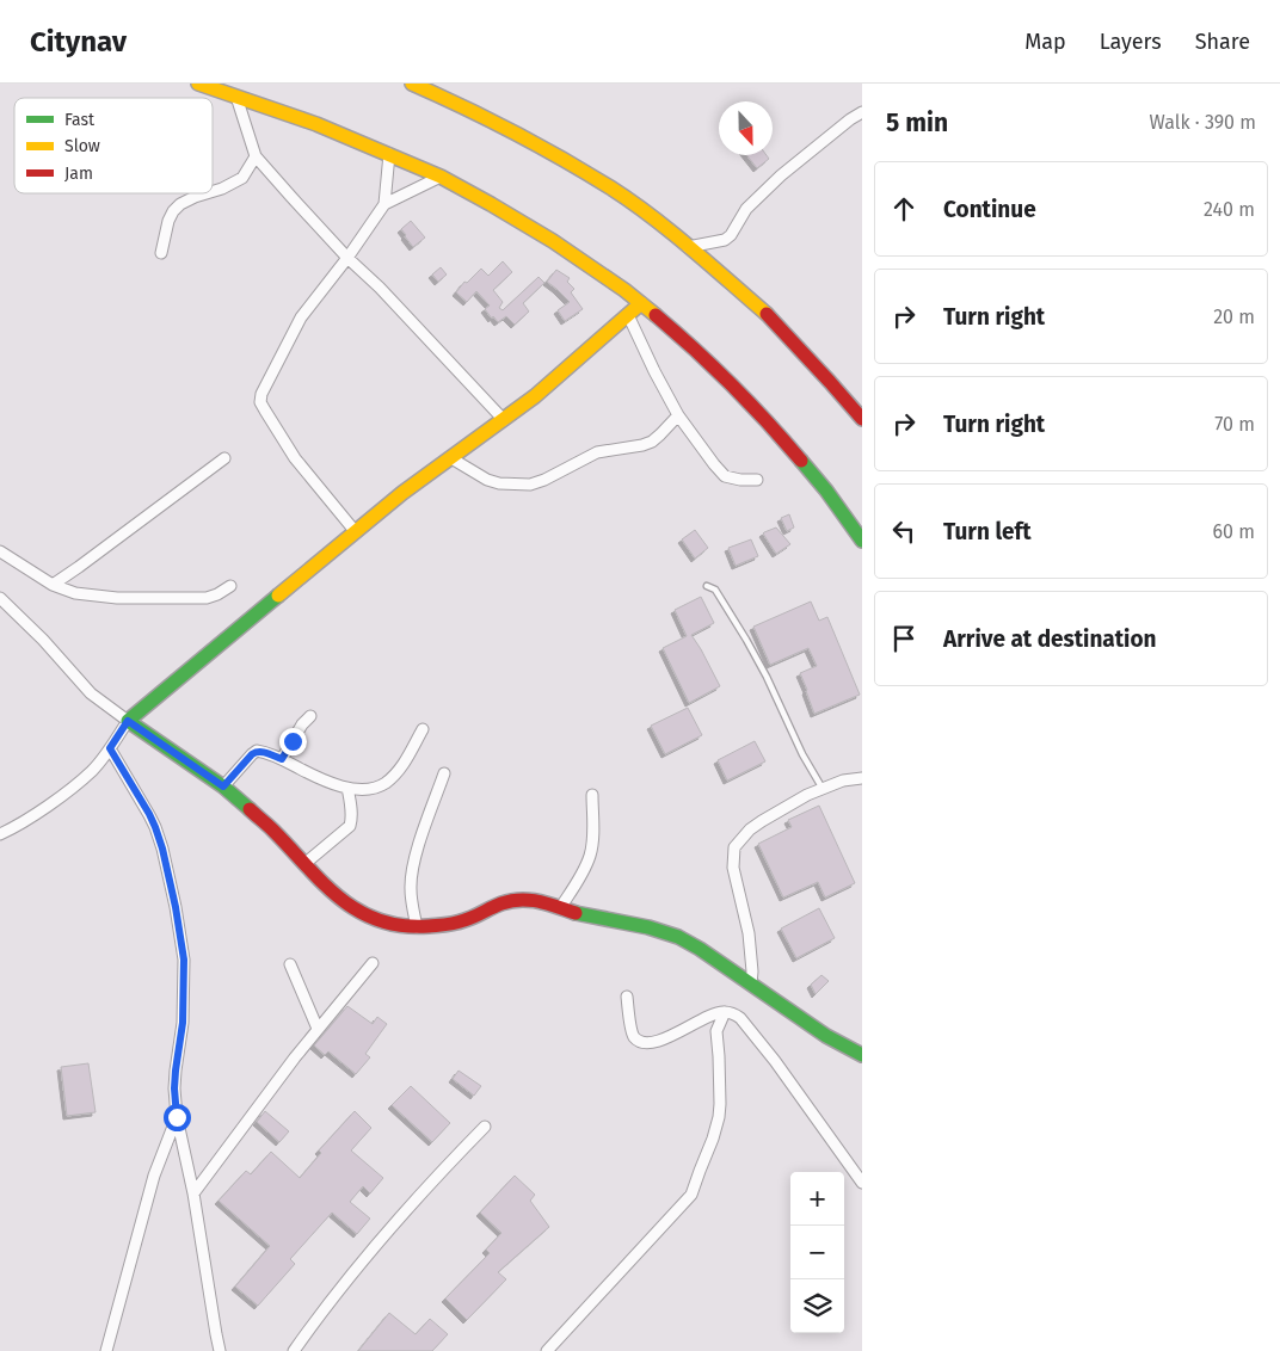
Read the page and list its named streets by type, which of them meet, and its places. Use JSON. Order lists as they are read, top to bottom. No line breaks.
{"legend":["Fast","Slow","Jam"],"north":"bottom","page":{"header":"Citynav","nav":["Map","Layers","Share"],"heading":["5 min","Walk · 390 m"],"list":[["Continue","240 m"],["Turn right","20 m"],["Turn right","70 m"],["Turn left","60 m"],"Arrive at destination"],"map_buttons":["+","−"]}}
